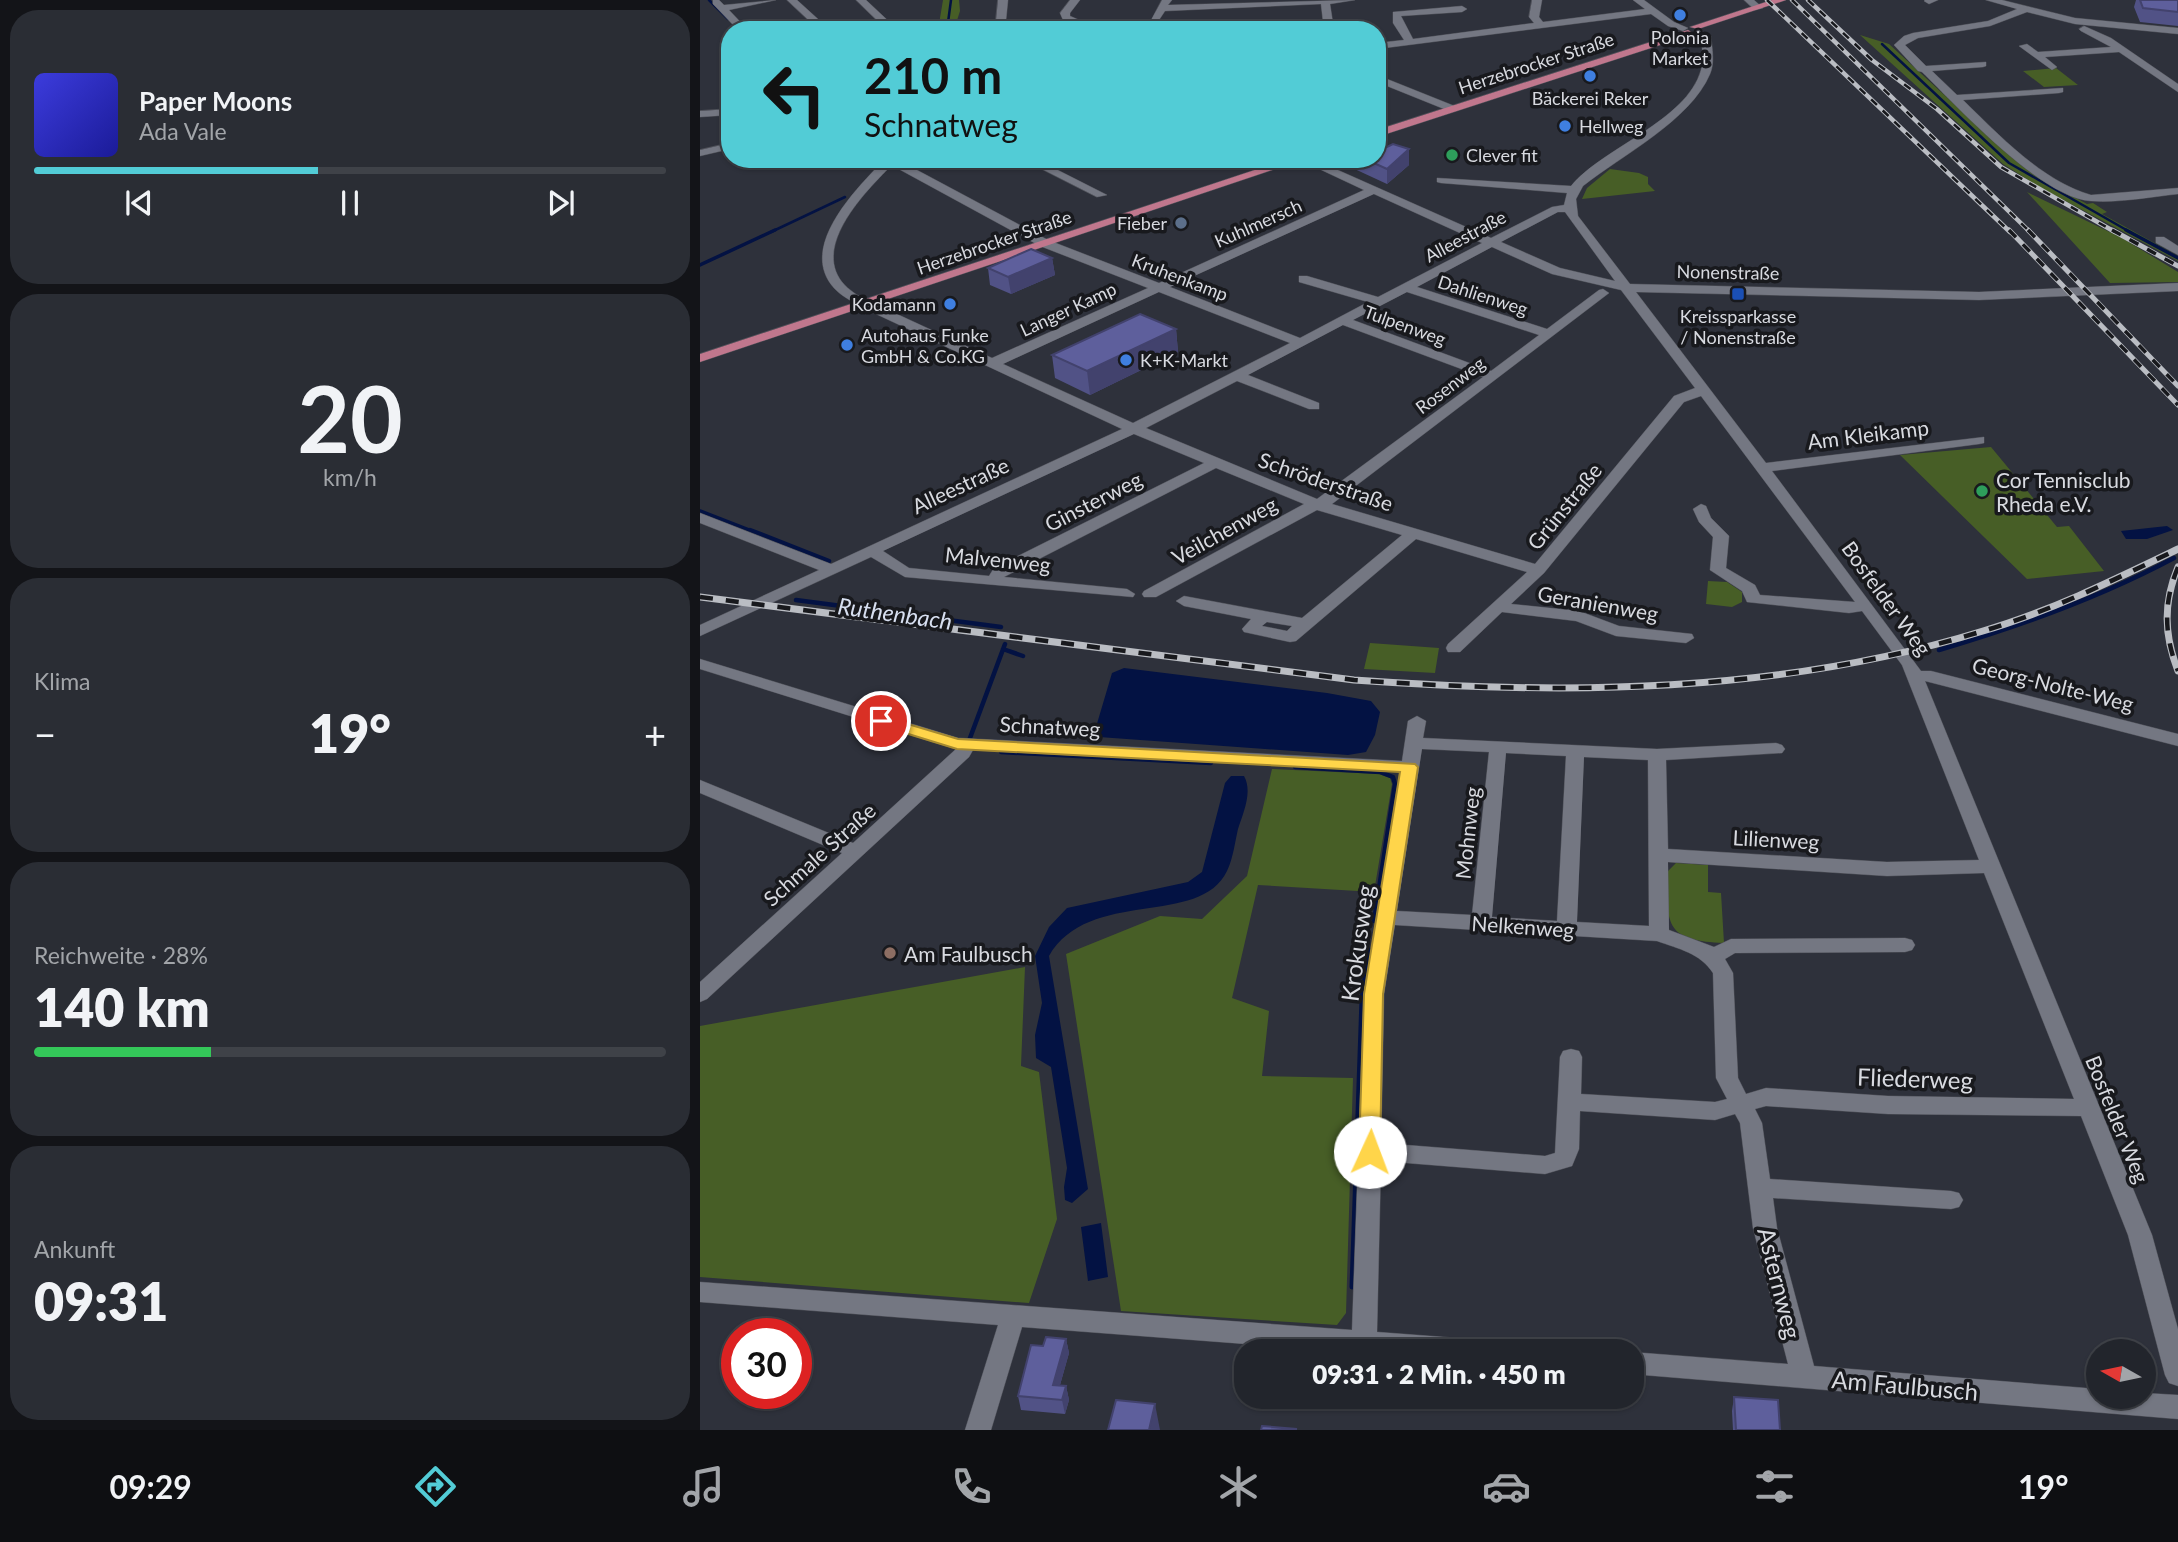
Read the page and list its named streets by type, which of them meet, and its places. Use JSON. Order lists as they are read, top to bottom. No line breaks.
{"streets":{"main road":["Herzebrocker Straße"],"street":["Kuhlmersch","Alleestraße","Nonenstraße","Kruhenkamp","Dahlienweg","Langer Kamp","Tulpenweg","Rosenweg","Am Kleikamp","Schröderstraße","Ginsterweg","Grünstraße","Veilchenweg","Malvenweg","Bosfelder Weg","Geranienweg","Georg-Nolte-Weg","Schnatweg","Mohnweg","Lilienweg","Schmale Straße","Nelkenweg","Krokusweg","Fliederweg","Asternweg","Am Faulbusch"]},"crossings":[["Herzebrocker Straße","Kruhenkamp"],["Herzebrocker Straße","Schröderstraße"],["Kuhlmersch","Nonenstraße"],["Kuhlmersch","Kruhenkamp"],["Kuhlmersch","Langer Kamp"],["Alleestraße","Nonenstraße"],["Alleestraße","Kruhenkamp"],["Alleestraße","Dahlienweg"],["Alleestraße","Tulpenweg"],["Alleestraße","Schröderstraße"],["Alleestraße","Malvenweg"],["Alleestraße","Bosfelder Weg"],["Nonenstraße","Bosfelder Weg"],["Kruhenkamp","Langer Kamp"],["Dahlienweg","Rosenweg"],["Langer Kamp","Schröderstraße"],["Tulpenweg","Rosenweg"],["Rosenweg","Schröderstraße"],["Rosenweg","Veilchenweg"],["Am Kleikamp","Bosfelder Weg"],["Schröderstraße","Ginsterweg"],["Schröderstraße","Grünstraße"],["Schröderstraße","Veilchenweg"],["Ginsterweg","Malvenweg"],["Grünstraße","Bosfelder Weg"],["Grünstraße","Geranienweg"],["Bosfelder Weg","Georg-Nolte-Weg"],["Bosfelder Weg","Lilienweg"],["Bosfelder Weg","Fliederweg"],["Schnatweg","Schmale Straße"],["Schnatweg","Krokusweg"],["Mohnweg","Nelkenweg"],["Nelkenweg","Krokusweg"],["Nelkenweg","Asternweg"],["Fliederweg","Asternweg"],["Asternweg","Am Faulbusch"]],"water":["Ruthenbach"],"places":{"other":["Polonia Market","Bäckerei Reker","Hellweg","Clever fit","Fieber","Kodamann","Autohaus Funke GmbH & Co.KG","K+K-Markt","Cor Tennisclub Rheda e.V.","Am Faulbusch"],"transit":["Kreissparkasse / Nonenstraße"]},"north":"left","page":{"turn":["210 m","Schnatweg"],"song":["Paper Moons","Ada Vale"],"tile":[["20","km/h"],"Klima",["Reichweite · 28%","140 km"],["Ankunft","09:31"]],"heat":["−","19°","+"],"limit":"30","trip":"09:31 · 2 Min. · 450 m","tabs":["09:29","19°"]}}
